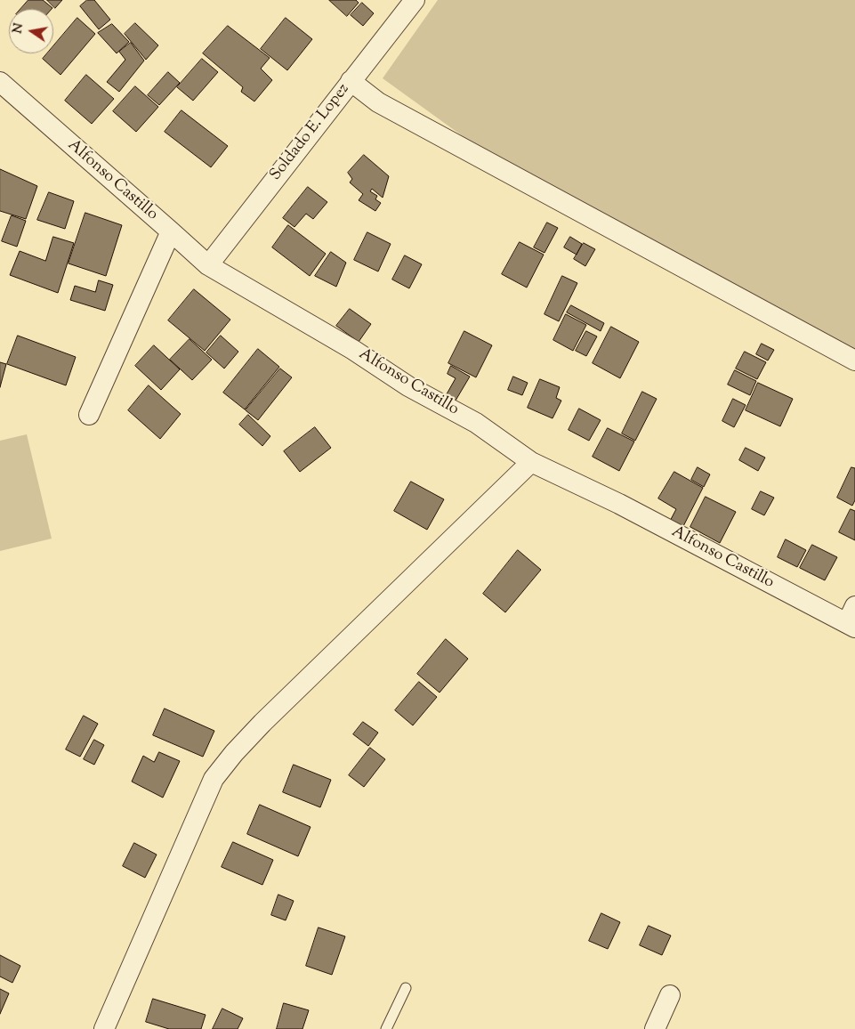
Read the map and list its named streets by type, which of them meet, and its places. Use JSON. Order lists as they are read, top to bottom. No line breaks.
{"streets":{"street":["Soldado E. Lopez","Alfonso Castillo"]},"crossings":[["Soldado E. Lopez","Alfonso Castillo"]],"north":"left"}
